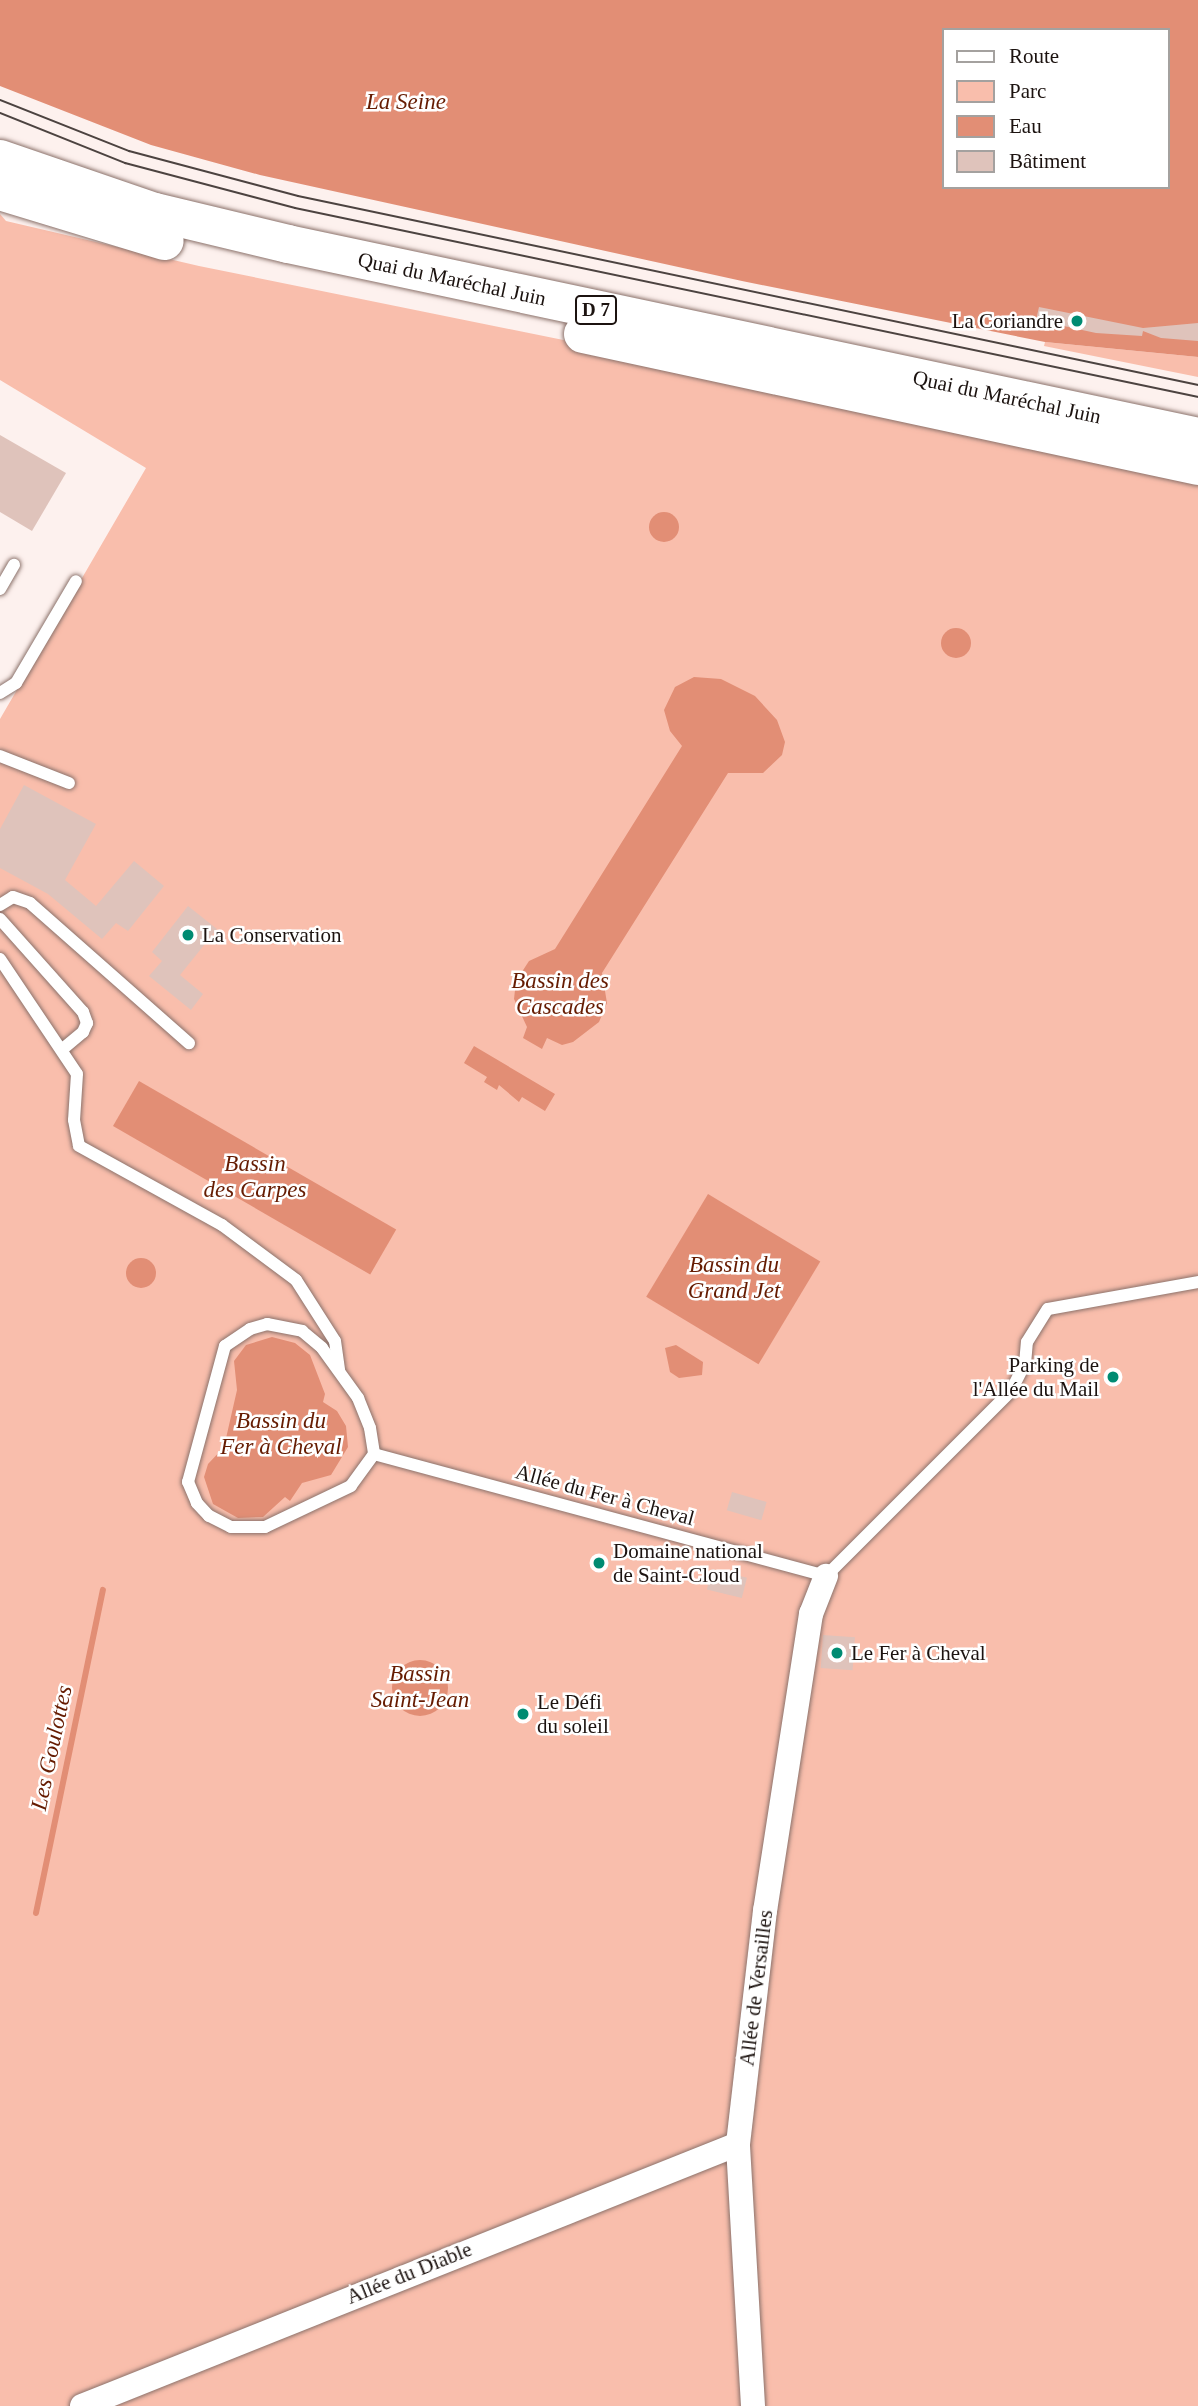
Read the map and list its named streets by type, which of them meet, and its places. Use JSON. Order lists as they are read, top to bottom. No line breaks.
{"streets":{"main road":["Quai du Maréchal Juin","D 7"],"street":["Allée de Versailles","Allée du Diable"],"lane":["Allée du Fer à Cheval"]},"crossings":[["Allée du Fer à Cheval","Allée de Versailles"],["Allée de Versailles","Allée du Diable"]],"water":["La Seine","Bassin des Cascades","Bassin des Carpes","Bassin du Grand Jet","Bassin du Fer à Cheval","Bassin Saint-Jean","Les Goulottes"],"places":["La Coriandre","La Conservation","Parking de l'Allée du Mail","Domaine national de Saint-Cloud","Le Fer à Cheval","Le Défi du soleil"],"legend":["Route","Parc","Eau","Bâtiment"]}
